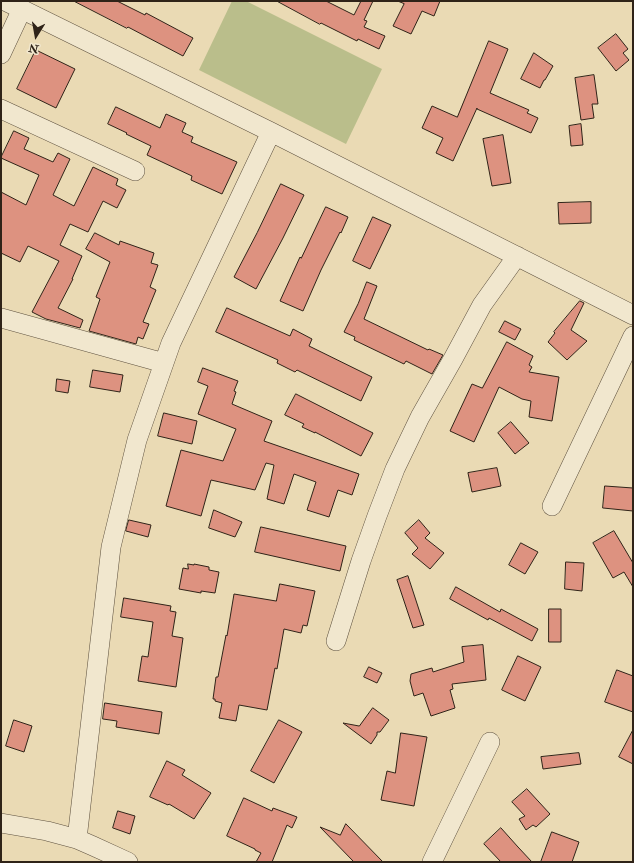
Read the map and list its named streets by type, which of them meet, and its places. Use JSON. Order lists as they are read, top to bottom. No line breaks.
{"north":"bottom"}
